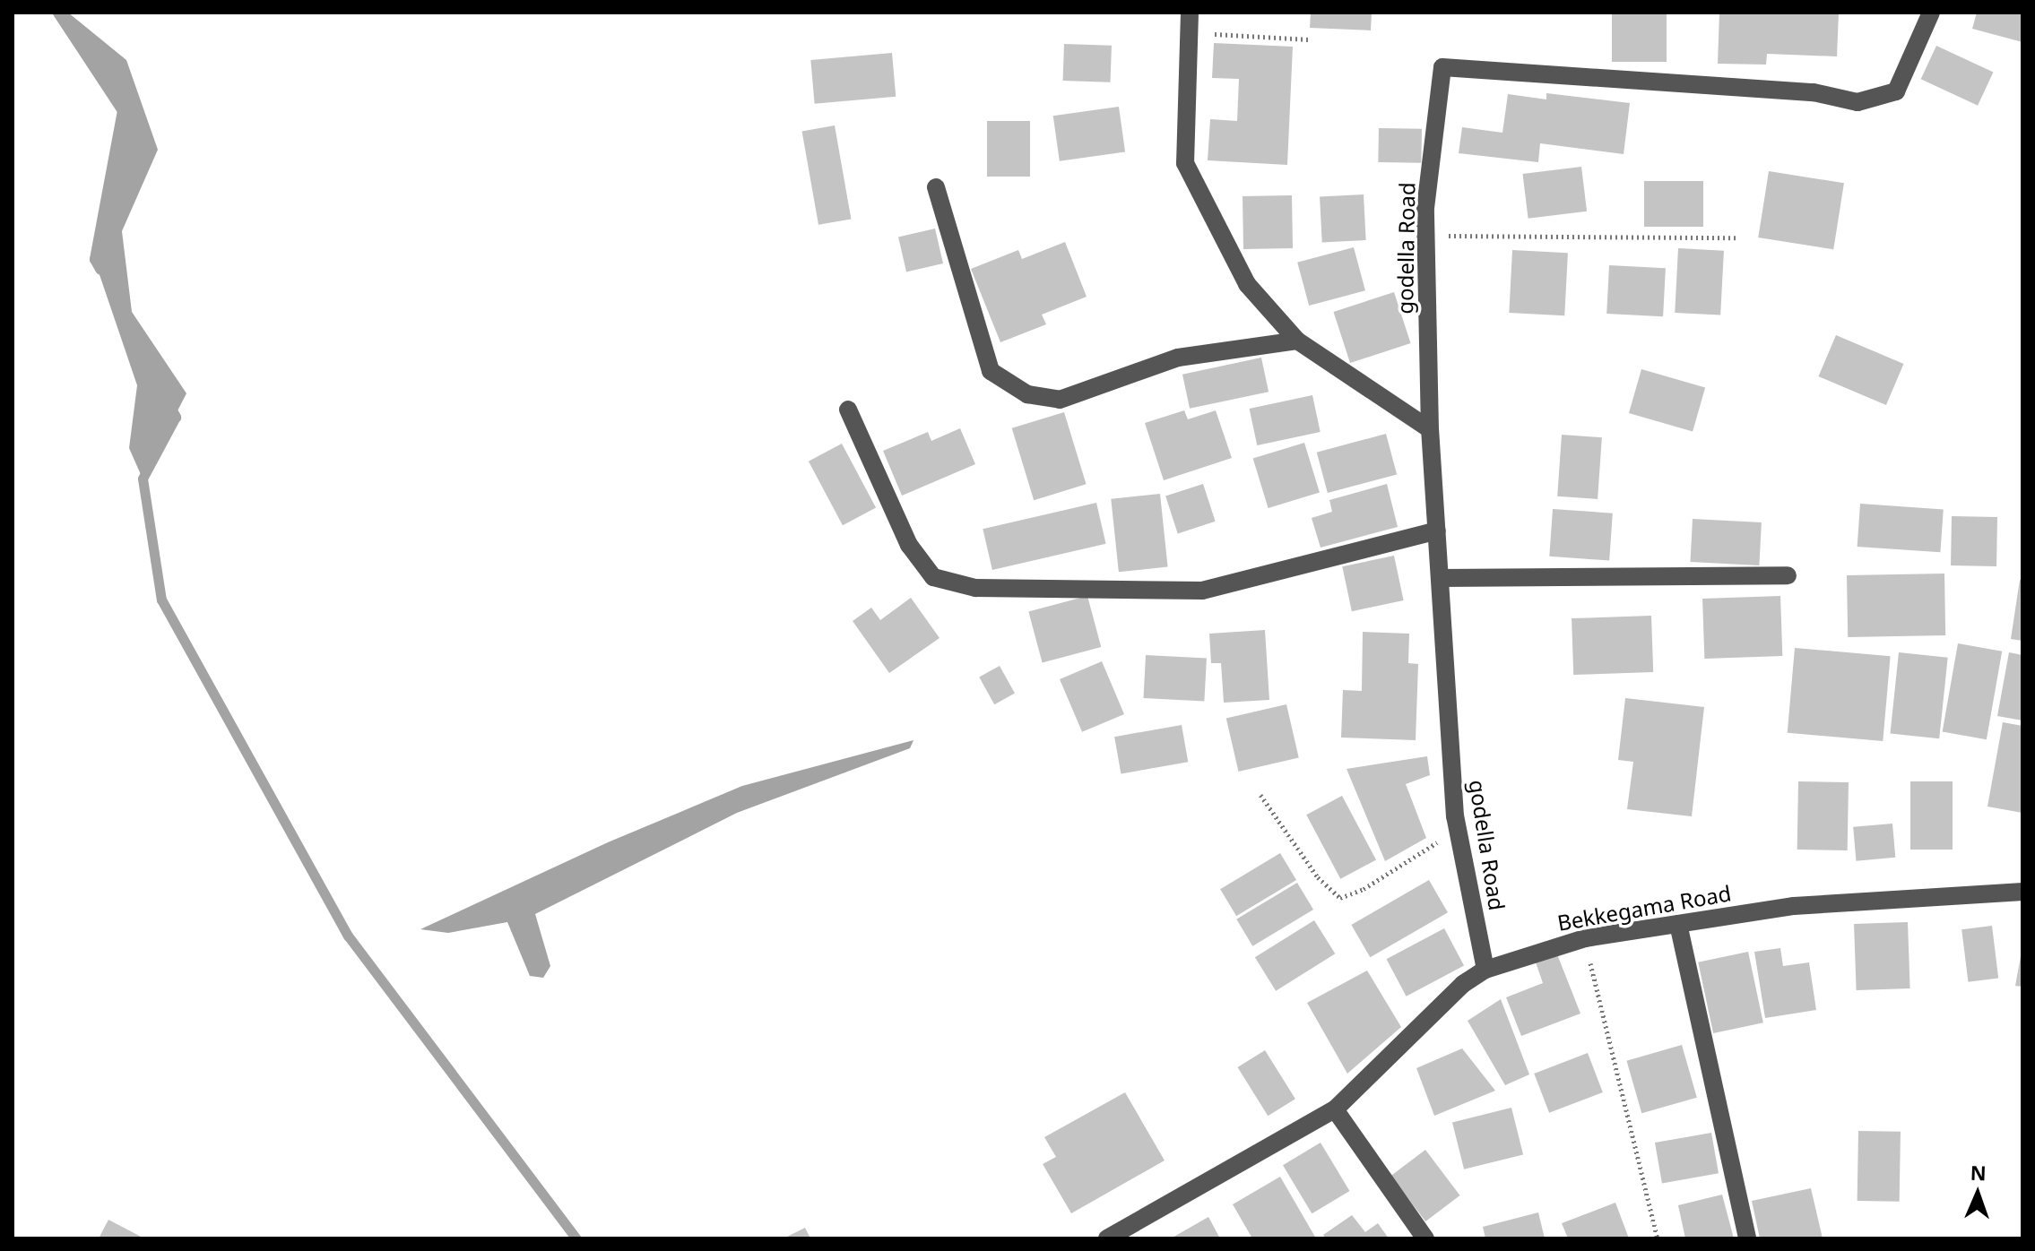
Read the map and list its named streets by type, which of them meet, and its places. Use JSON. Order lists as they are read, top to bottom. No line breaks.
{"streets":{"street":["godella Road","Bekkegama Road"]},"crossings":[["godella Road","Bekkegama Road"]],"north":"top"}
